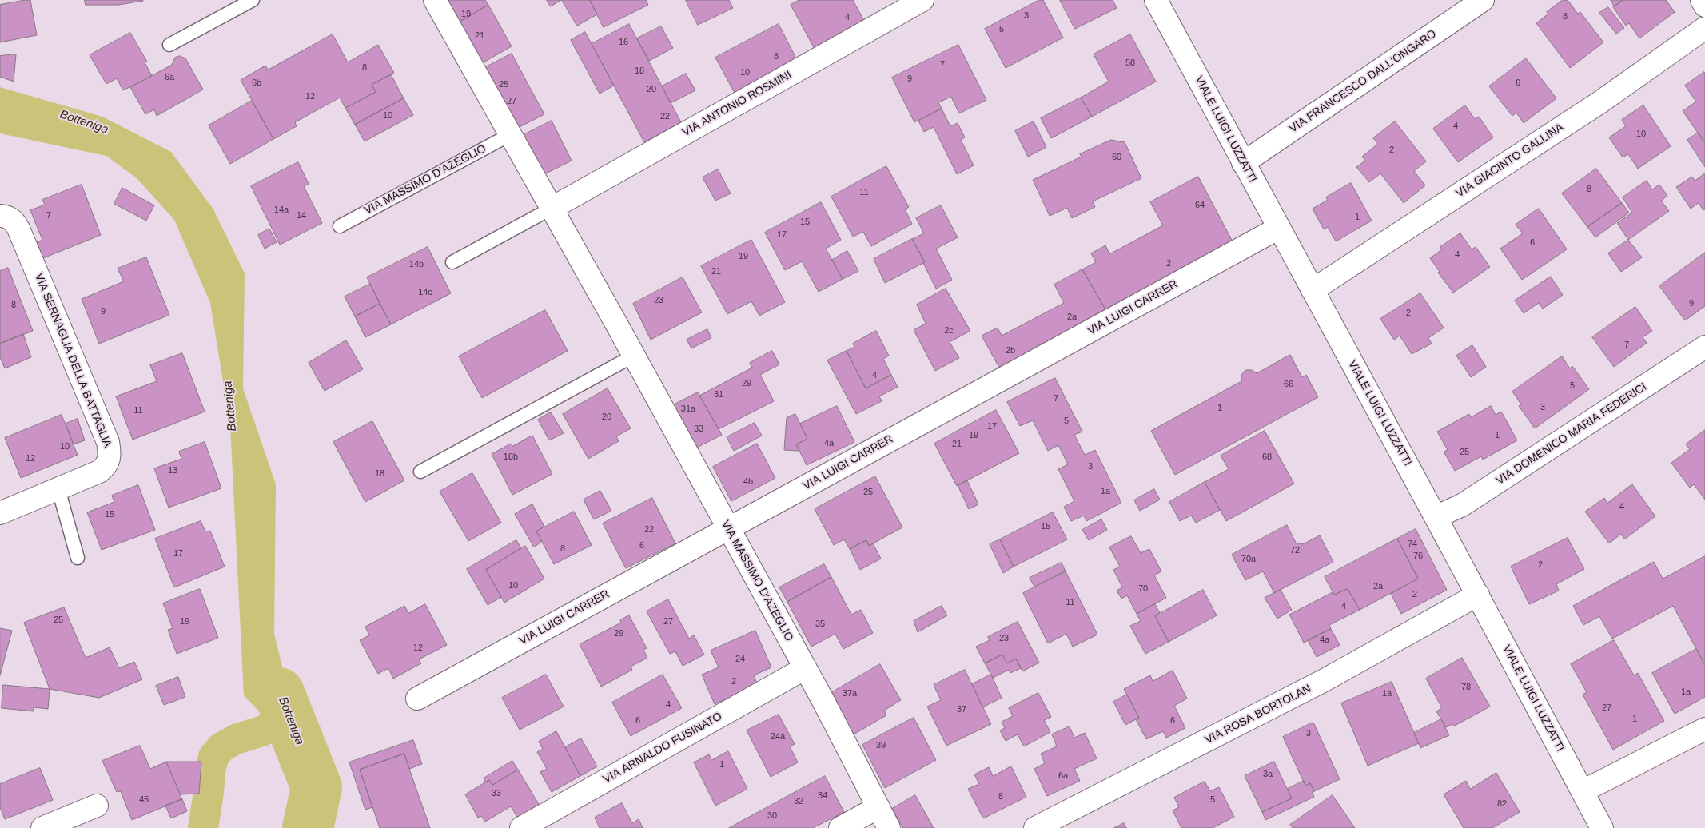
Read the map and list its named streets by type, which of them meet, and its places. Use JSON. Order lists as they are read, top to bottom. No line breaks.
{"streets":{"street":["VIA FRANCESCO DALL'ONGARO","VIA ANTONIO ROSMINI","VIALE LUIGI LUZZATTI","VIA GIACINTO GALLINA","VIA MASSIMO D'AZEGLIO","VIA LUIGI CARRER","VIA SERNAGLIA DELLA BATTAGLIA","VIA DOMENICO MARIA FEDERICI","VIA ROSA BORTOLAN","VIA ARNALDO FUSINATO"]},"crossings":[["VIA FRANCESCO DALL'ONGARO","VIALE LUIGI LUZZATTI"],["VIA ANTONIO ROSMINI","VIA MASSIMO D'AZEGLIO"],["VIALE LUIGI LUZZATTI","VIA GIACINTO GALLINA"],["VIALE LUIGI LUZZATTI","VIA LUIGI CARRER"],["VIALE LUIGI LUZZATTI","VIA DOMENICO MARIA FEDERICI"],["VIALE LUIGI LUZZATTI","VIA ROSA BORTOLAN"],["VIA MASSIMO D'AZEGLIO","VIA LUIGI CARRER"],["VIA MASSIMO D'AZEGLIO","VIA ARNALDO FUSINATO"]],"water":["Botteniga"],"house_numbers":["19","3","8","4","5","21","16","8","58","7","8","18","10","6a","9","6b","6","25","20","12","27","10","22","4","10","2","60","8","11","64","14a","7","14","1","15","17","6","4","19","2","14b","21","14c","23","9","8","9","2","2a","2c","7","2b","4","29","66","5","31","7","3","1","31a","11","20","5","17","33","19","1","4a","21","10","25","18b","68","12","3","13","18","4b","1a","25","4","15","15","22","74","6","8","72","17","76","70a","2","10","2a","70","2","11","4","25","19","27","35","29","23","4a","12","24","2","78","1a","37a","1a","4","27","37","1","6","6","3","24a","39","1","3a","6a","33","34","8","45","5","32","82","30"]}
